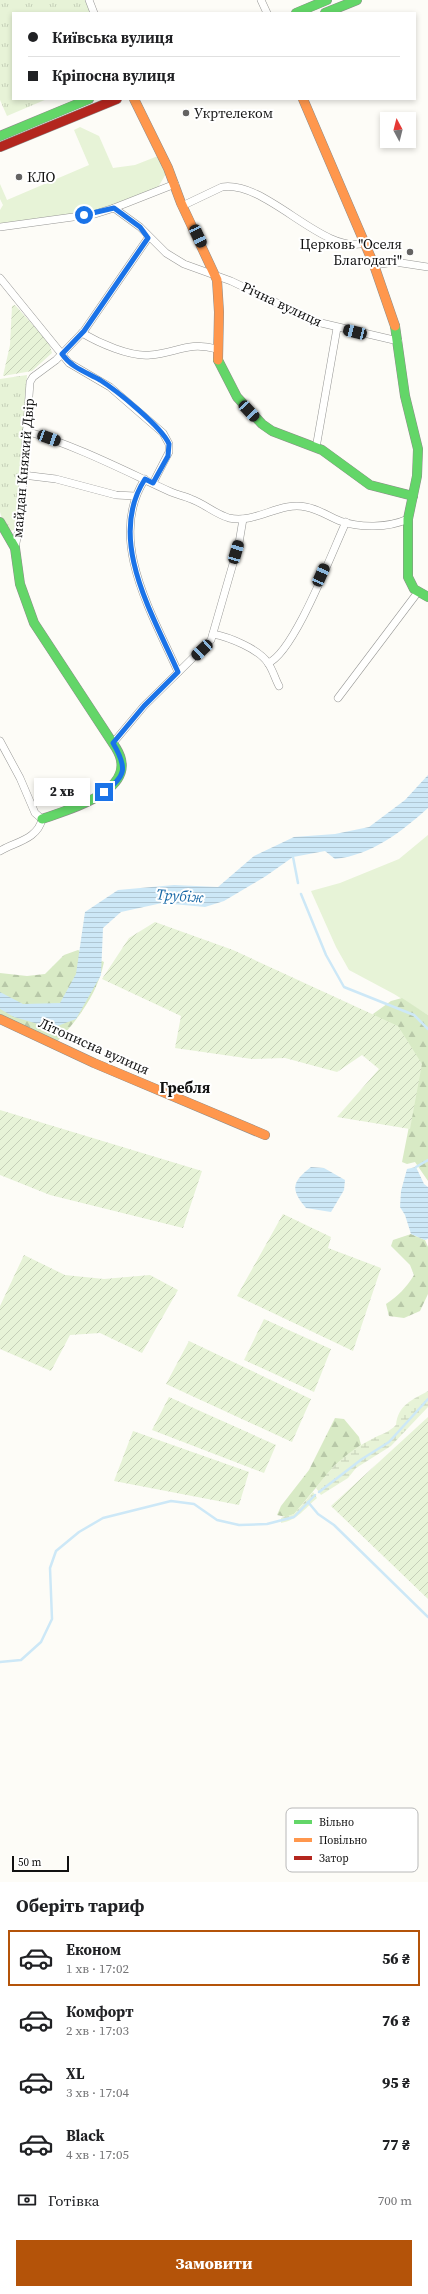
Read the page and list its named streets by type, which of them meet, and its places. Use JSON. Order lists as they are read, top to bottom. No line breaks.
{"streets":{"street":["Річна вулиця","майдан Княжий Двір","Літописна вулиця"]},"crossings":[["Річна вулиця","майдан Княжий Двір"]],"districts":["Гребля"],"water":["Трубіж"],"places":["Укртелеком","КЛО","Церковь \"Оселя Благодаті\""],"legend":["Вільно","Повільно","Затор"],"scale_bar":"50 m","north":"top","page":{"banner":["Київська вулиця","Кріпосна вулиця"],"bubble":"2 хв","scale":"50 m","heading":"Оберіть тариф","list":[{"name":"Економ","note":"1 хв · 17:02","value":"56 ₴"},{"name":"Комфорт","note":"2 хв · 17:03","value":"76 ₴"},{"name":"XL","note":"3 хв · 17:04","value":"95 ₴"},{"name":"Black","note":"4 хв · 17:05","value":"77 ₴"}],"pay":["Готівка","700 m"],"buttons":"Замовити"}}
